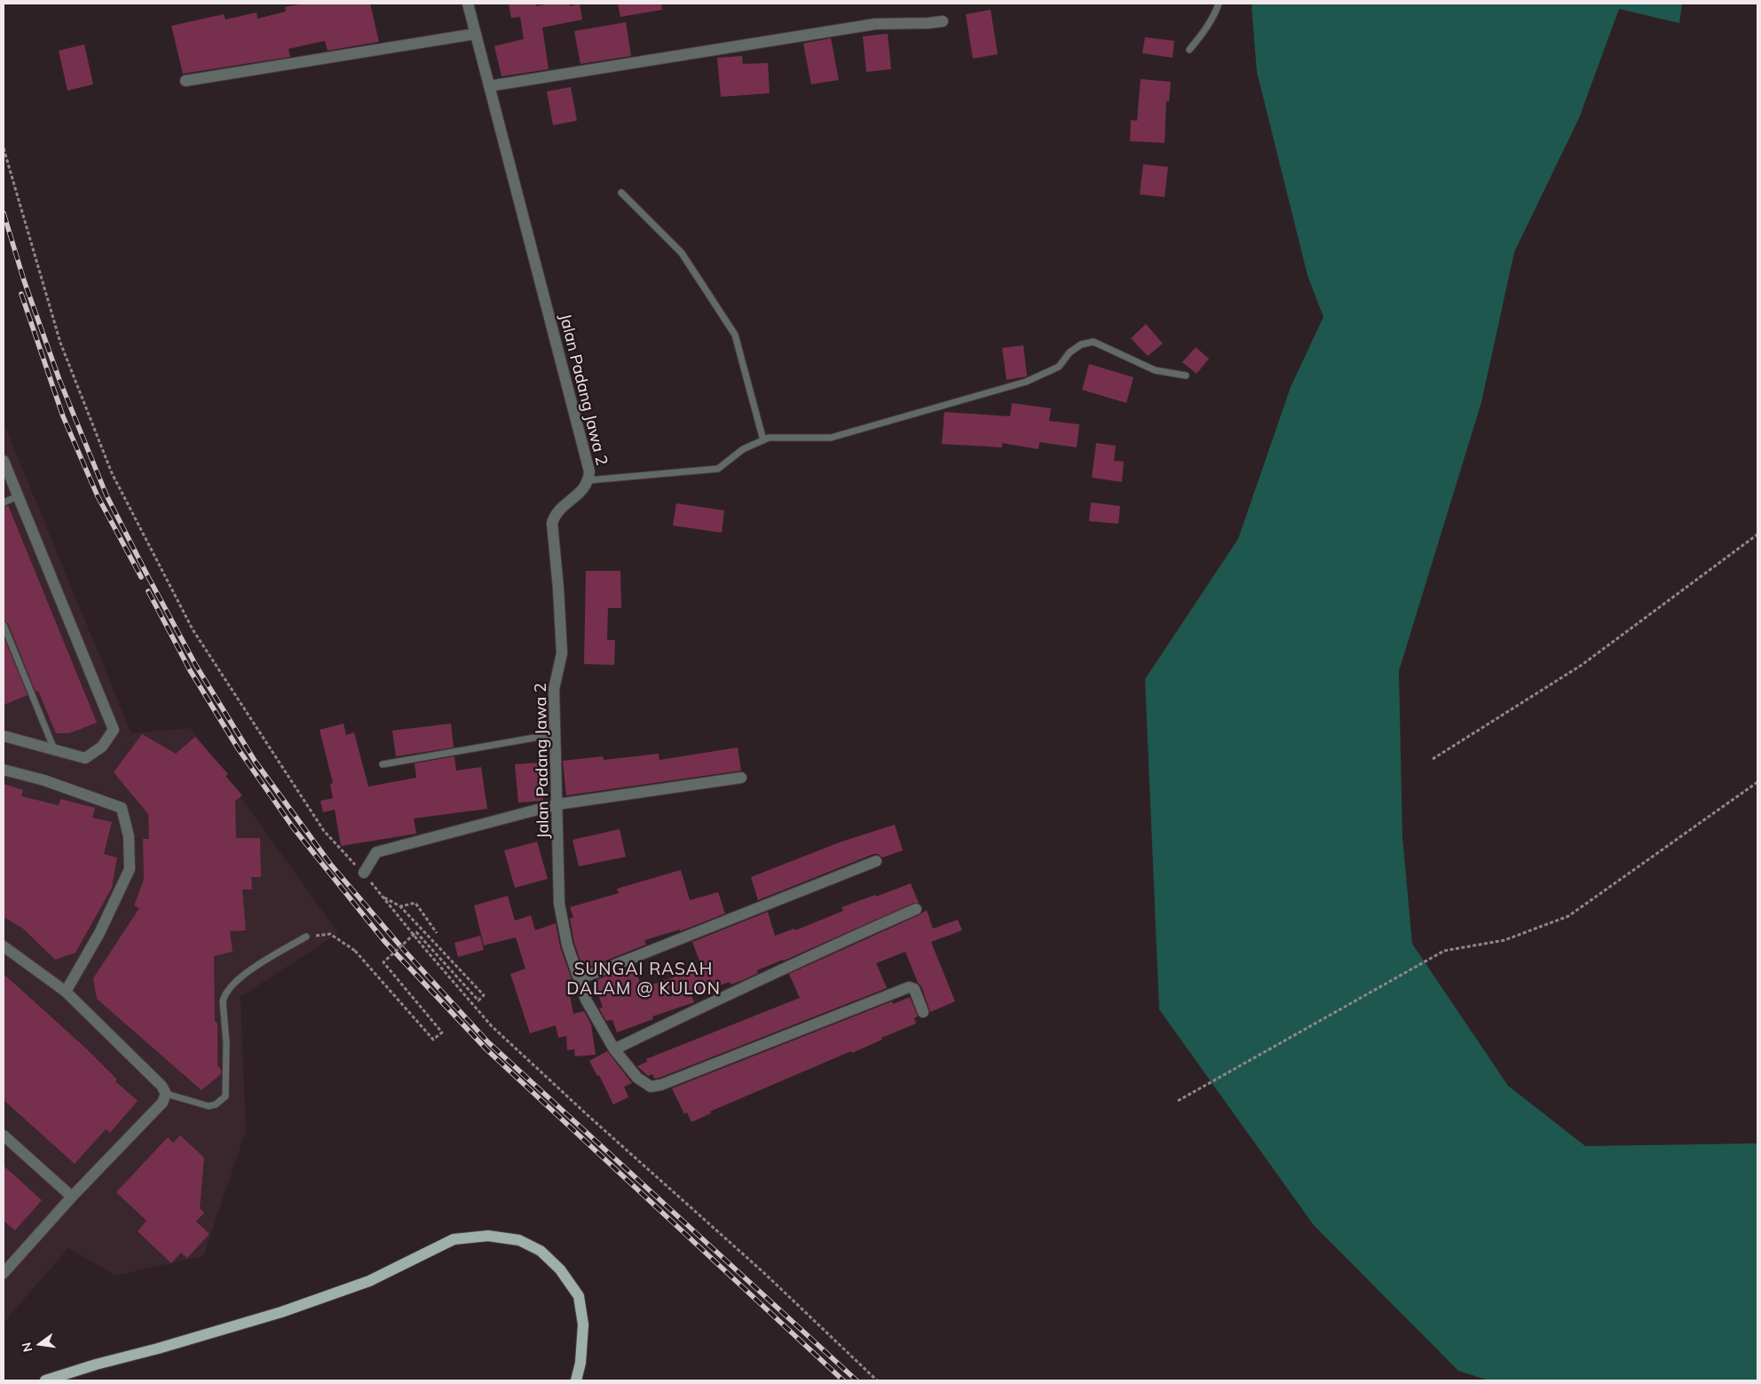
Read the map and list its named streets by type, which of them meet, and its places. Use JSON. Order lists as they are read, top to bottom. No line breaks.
{"streets":{"street":["Jalan Padang Jawa 2"]},"districts":["SUNGAI RASAH DALAM @ KULON"],"north":"left"}
